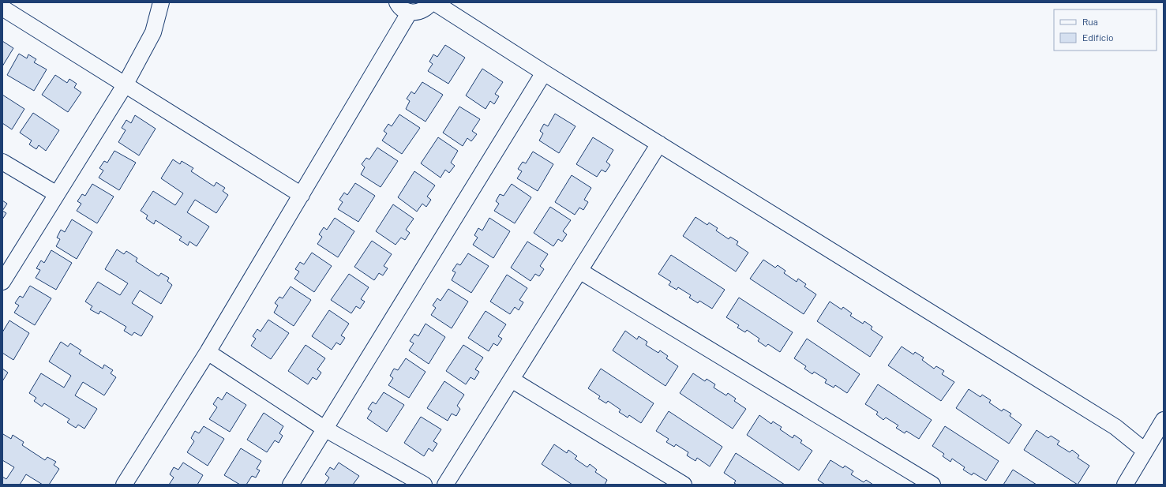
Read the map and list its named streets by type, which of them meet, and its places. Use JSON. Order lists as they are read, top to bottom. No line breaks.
{"legend":["Rua","Edifício"]}
